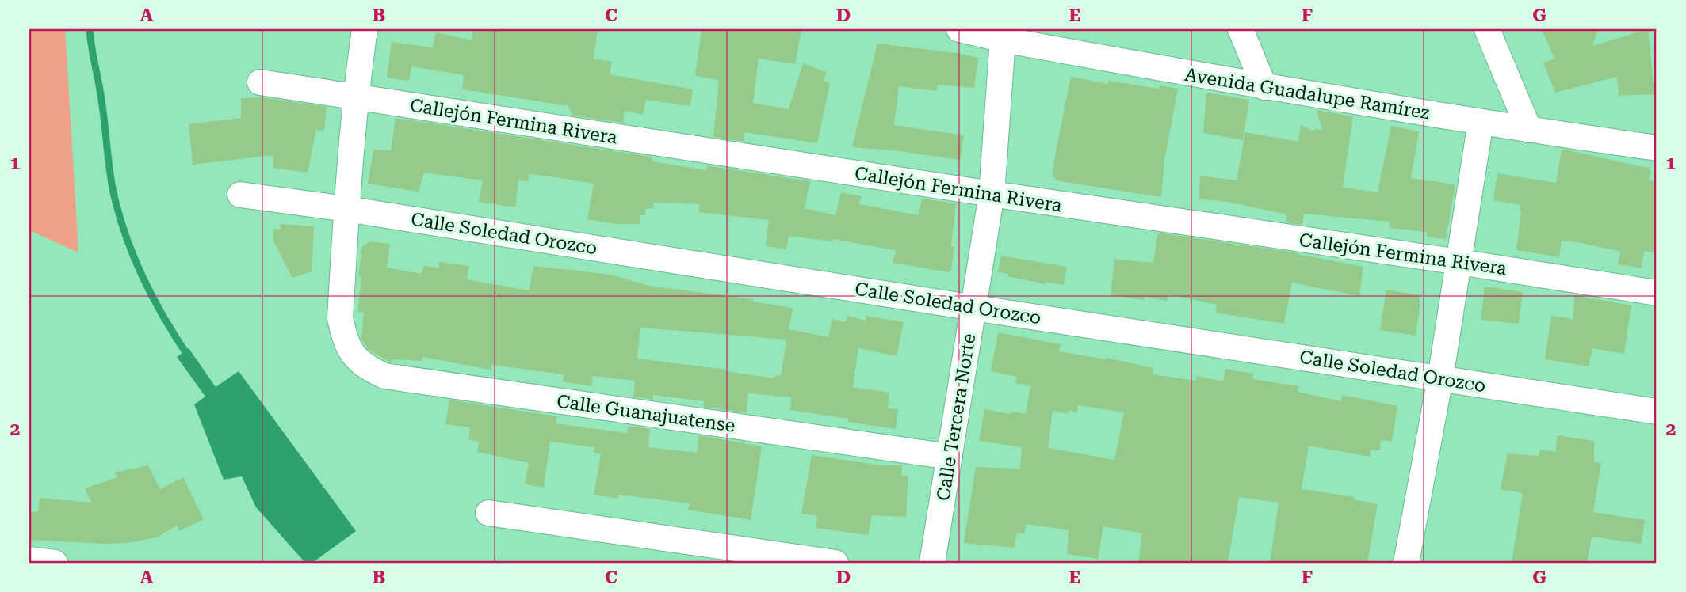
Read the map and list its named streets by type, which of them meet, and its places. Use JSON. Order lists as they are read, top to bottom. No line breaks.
{"streets":{"street":["Avenida Guadalupe Ramírez","Callejón Fermina Rivera","Calle Soledad Orozco","Calle Guanajuatense","Calle Tercera Norte"]},"crossings":[["Avenida Guadalupe Ramírez","Calle Tercera Norte"],["Callejón Fermina Rivera","Calle Tercera Norte"],["Calle Soledad Orozco","Calle Guanajuatense"],["Calle Soledad Orozco","Calle Tercera Norte"],["Calle Guanajuatense","Calle Tercera Norte"]],"grid":{"columns":["A","B","C","D","E","F","G"],"rows":["1","2"]}}
